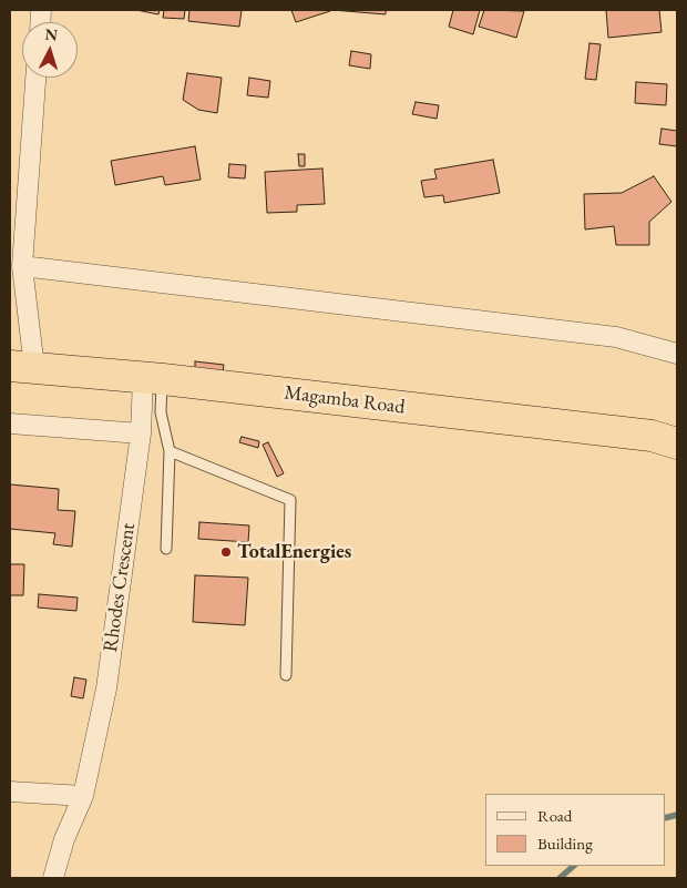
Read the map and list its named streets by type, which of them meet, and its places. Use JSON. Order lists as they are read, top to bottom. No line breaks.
{"streets":{"highway":["Magamba Road"],"street":["Rhodes Crescent"]},"crossings":[["Magamba Road","Rhodes Crescent"]],"places":["TotalEnergies"],"legend":["Road","Building"],"north":"top"}
